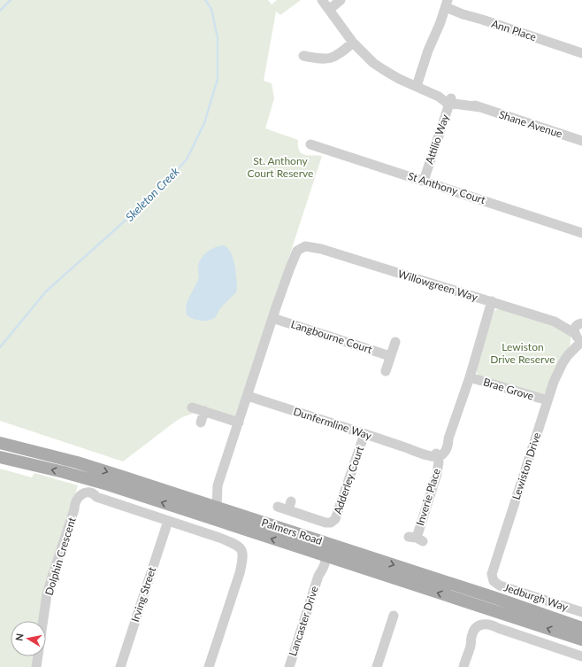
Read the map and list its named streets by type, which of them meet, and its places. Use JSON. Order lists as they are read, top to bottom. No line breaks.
{"streets":{"main road":["Palmers Road"],"street":["Ann Place","Shane Avenue","Attilio Way","St Anthony Court","Willowgreen Way","Langbourne Court","Brae Grove","Dunfermline Way","Lewiston Drive","Adderley Court","Inverie Place","Dolphin Crescent","Irving Street","Jedburgh Way","Lancaster Drive"]},"crossings":[["Shane Avenue","Attilio Way"],["Attilio Way","St Anthony Court"],["Willowgreen Way","Langbourne Court"],["Willowgreen Way","Dunfermline Way"],["Willowgreen Way","Lewiston Drive"],["Willowgreen Way","Palmers Road"],["Brae Grove","Lewiston Drive"],["Dunfermline Way","Adderley Court"],["Dunfermline Way","Inverie Place"],["Lewiston Drive","Jedburgh Way"],["Palmers Road","Lancaster Drive"],["Dolphin Crescent","Irving Street"]],"water":["Skeleton Creek"],"parks":["St. Anthony Court Reserve","Lewiston Drive Reserve"],"north":"left"}
